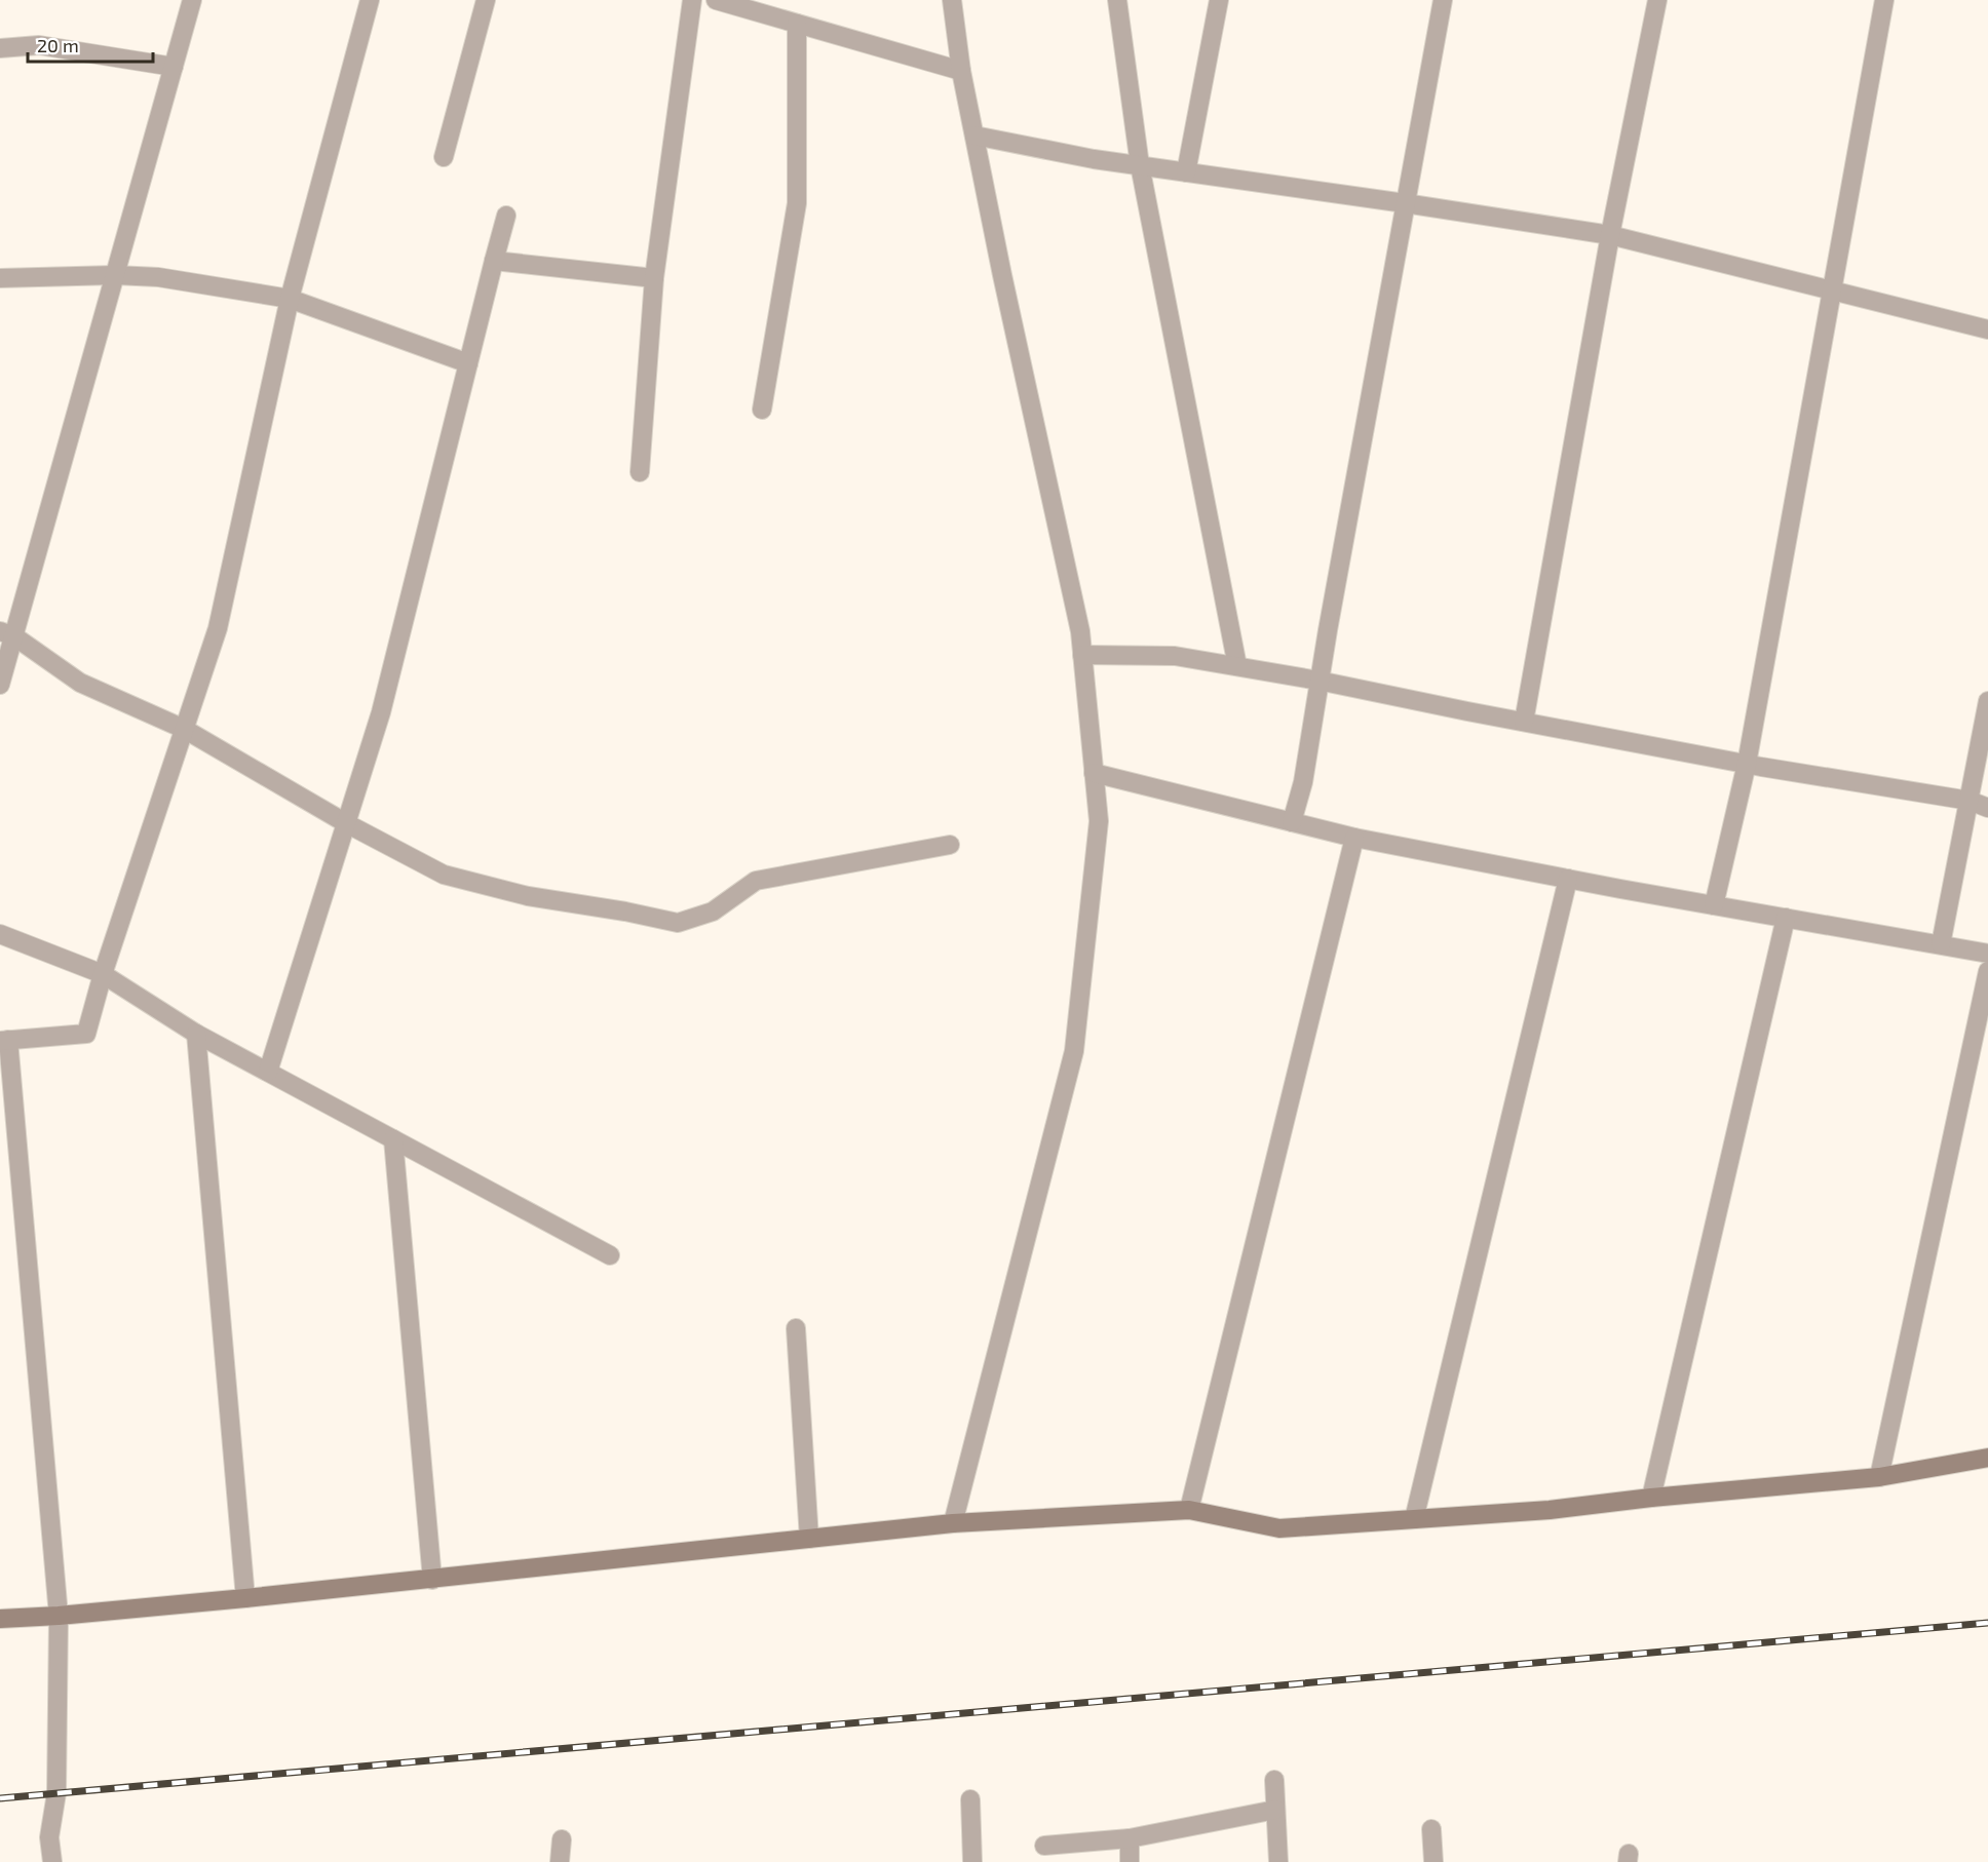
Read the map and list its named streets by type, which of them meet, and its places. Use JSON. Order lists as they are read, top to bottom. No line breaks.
{"scale_bar":"20 m"}
